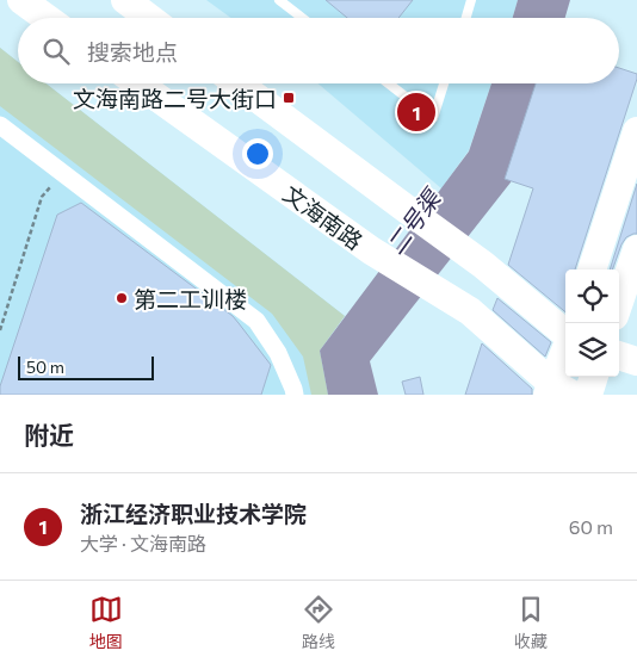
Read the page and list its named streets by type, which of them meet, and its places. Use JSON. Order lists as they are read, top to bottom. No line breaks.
{"streets":{"main road":["文海南路"]},"water":["二号渠"],"places":{"transit":["文海南路二号大街口"],"other":["第二工训楼"]},"scale_bar":"50 m","page":{"search":"搜索地点","pins":"1","scale":"50 m","heading":"附近","list":[{"mark":"1","name":"浙江经济职业技术学院","note":"大学 · 文海南路","value":"60 m"}],"nav":["地图","路线","收藏"]}}
